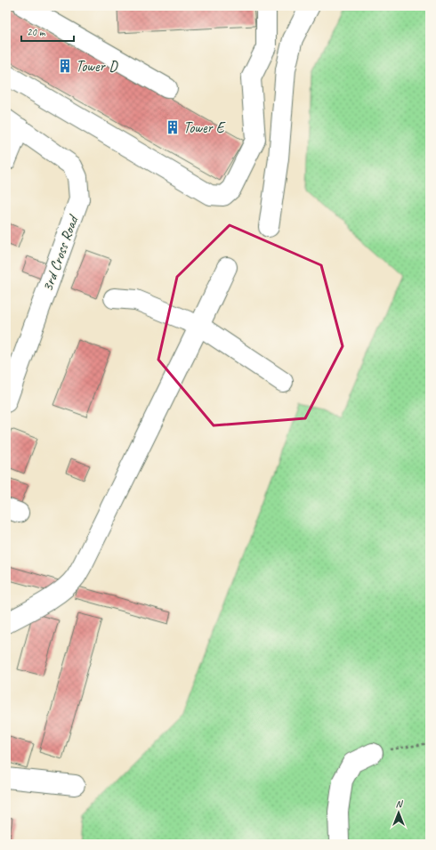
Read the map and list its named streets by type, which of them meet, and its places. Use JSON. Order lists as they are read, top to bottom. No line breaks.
{"streets":{"street":["3rd Cross Road"]},"places":{"building":["Tower D","Tower E"]},"scale_bar":"20 m","north":"top"}
